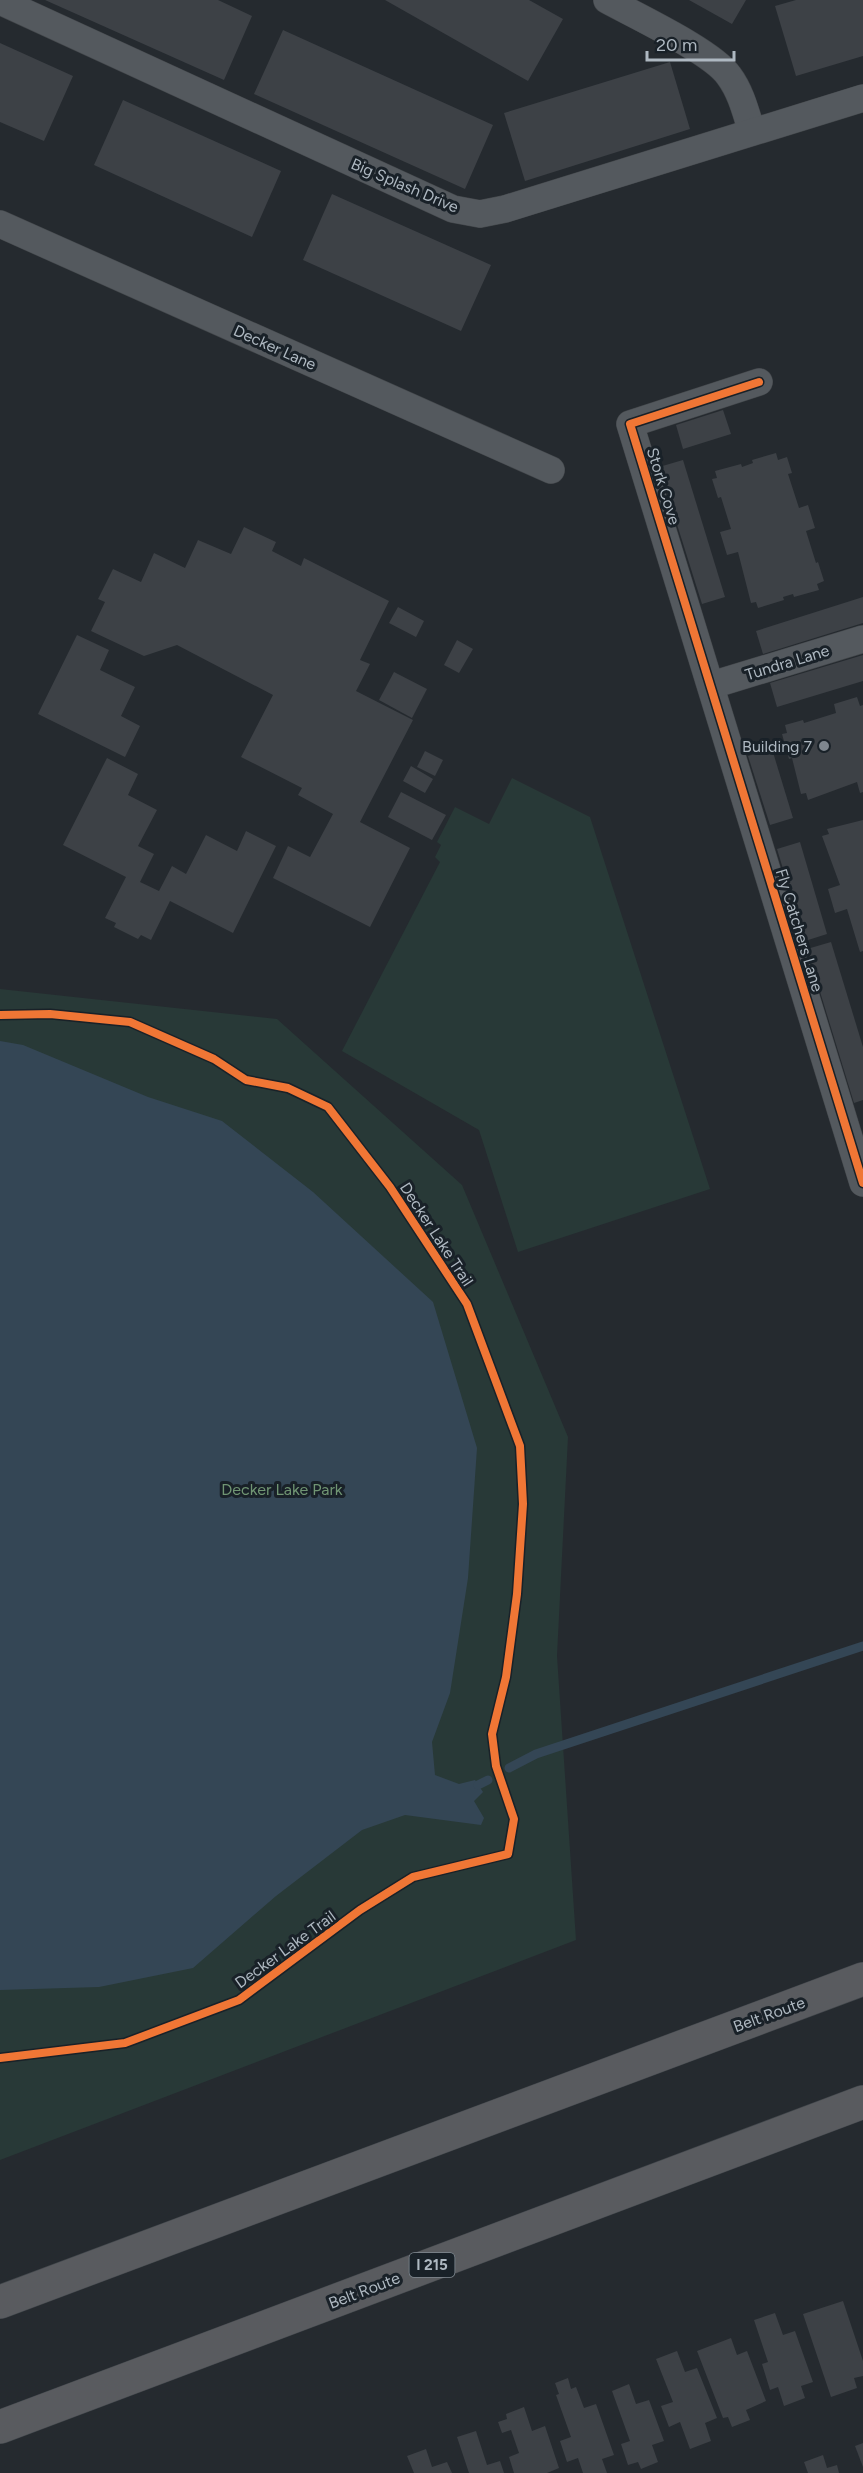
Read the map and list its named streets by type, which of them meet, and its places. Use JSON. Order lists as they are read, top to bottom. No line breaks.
{"streets":{"highway":["Belt Route","I 215"],"street":["Big Splash Drive","Decker Lane","Stork Cove","Tundra Lane","Fly Catchers Lane"],"cycle path":["Decker Lake Trail"]},"crossings":[["Stork Cove","Tundra Lane"],["Stork Cove","Fly Catchers Lane"],["Tundra Lane","Fly Catchers Lane"]],"parks":["Decker Lake Park"],"places":["Building 7"],"scale_bar":"20 m"}
